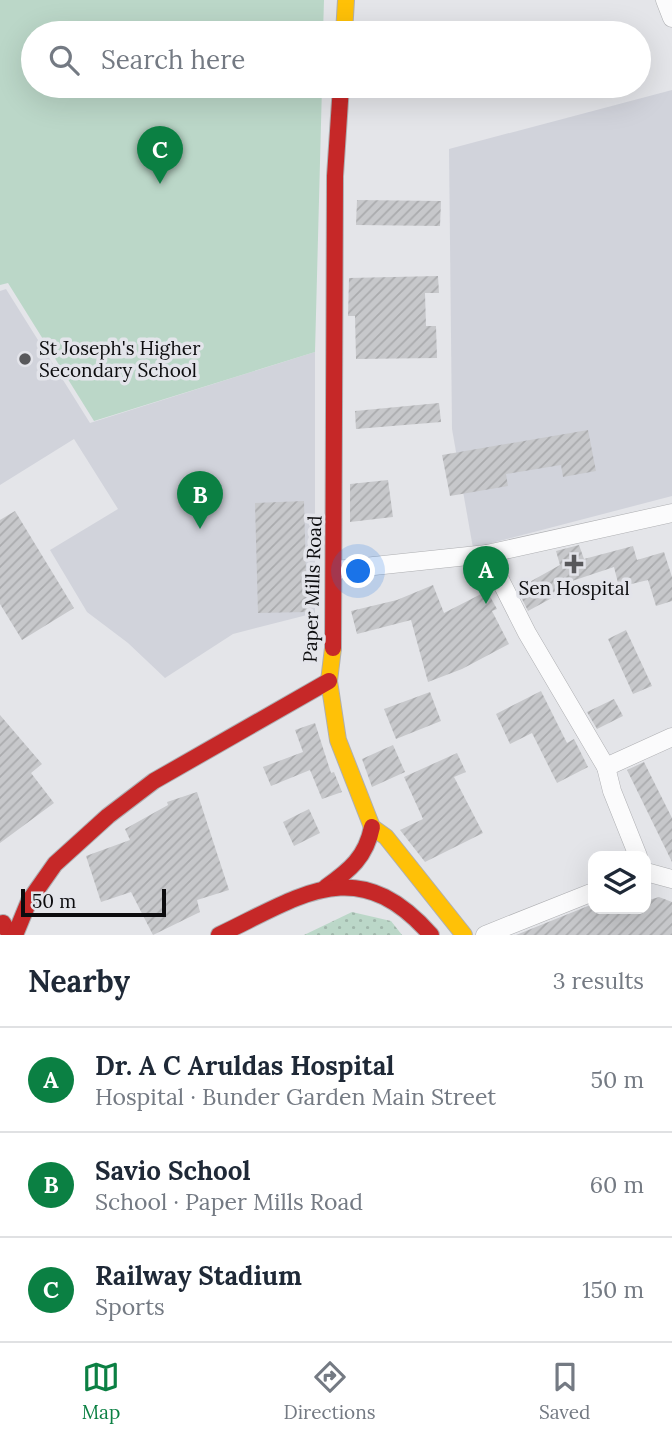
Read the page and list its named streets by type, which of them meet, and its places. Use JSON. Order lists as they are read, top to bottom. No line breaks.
{"streets":{"main road":["Paper Mills Road"]},"places":{"other":["St Joseph's Higher Secondary School"],"health":["Sen Hospital"]},"scale_bar":"50 m","page":{"search":"Search here","pins":["C","B","A"],"scale":"50 m","heading":["Nearby","3 results"],"list":[{"mark":"A","name":"Dr. A C Aruldas Hospital","note":"Hospital · Bunder Garden Main Street","value":"50 m"},{"mark":"B","name":"Savio School","note":"School · Paper Mills Road","value":"60 m"},{"mark":"C","name":"Railway Stadium","note":"Sports","value":"150 m"}],"nav":["Map","Directions","Saved"]}}
